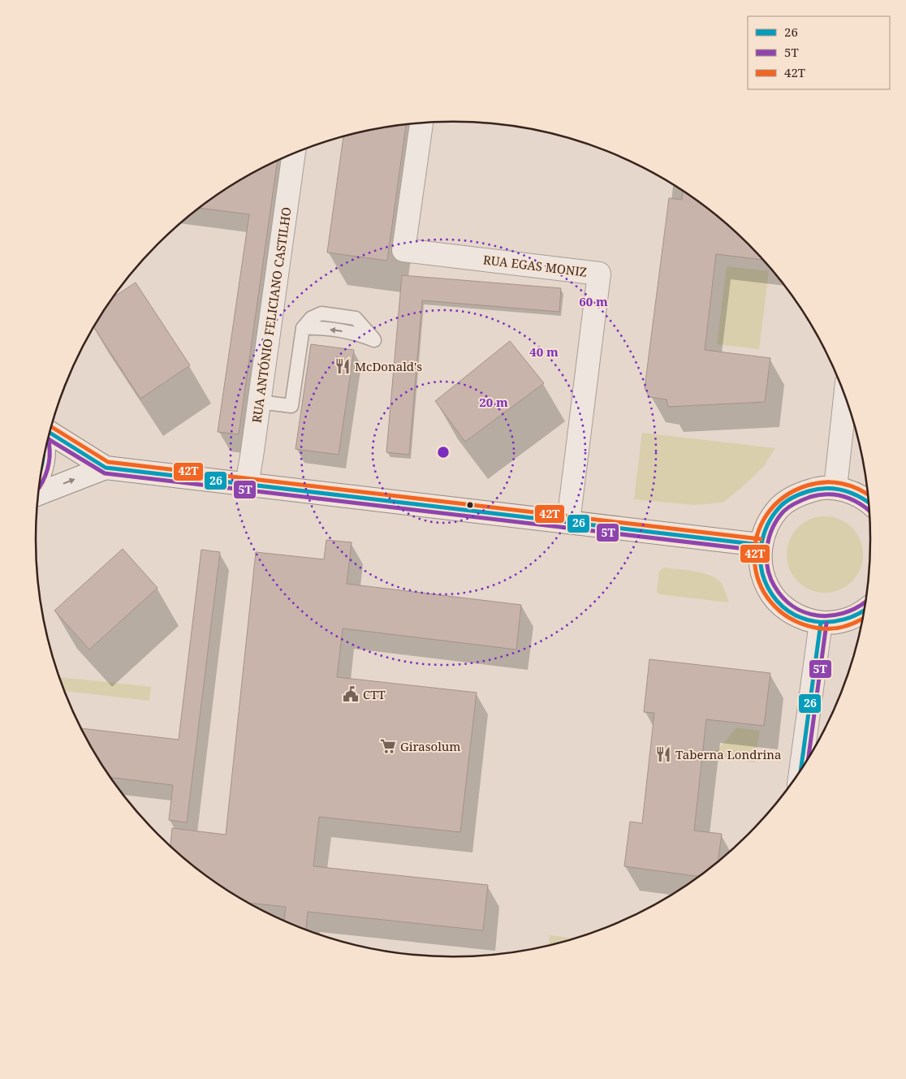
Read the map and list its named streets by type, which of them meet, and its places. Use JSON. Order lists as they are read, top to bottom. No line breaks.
{"streets":{"street":["RUA EGAS MONIZ","RUA ANTÓNIO FELICIANO CASTILHO"]},"places":{"restaurant":["McDonald's","Taberna Londrina"],"public building":["CTT"],"supermarket":["Girasolum"]},"lines":["transit line 42T","transit line 26","transit line 5T"],"legend":["26","5T","42T"],"rings":["60 m","40 m","20 m"]}
